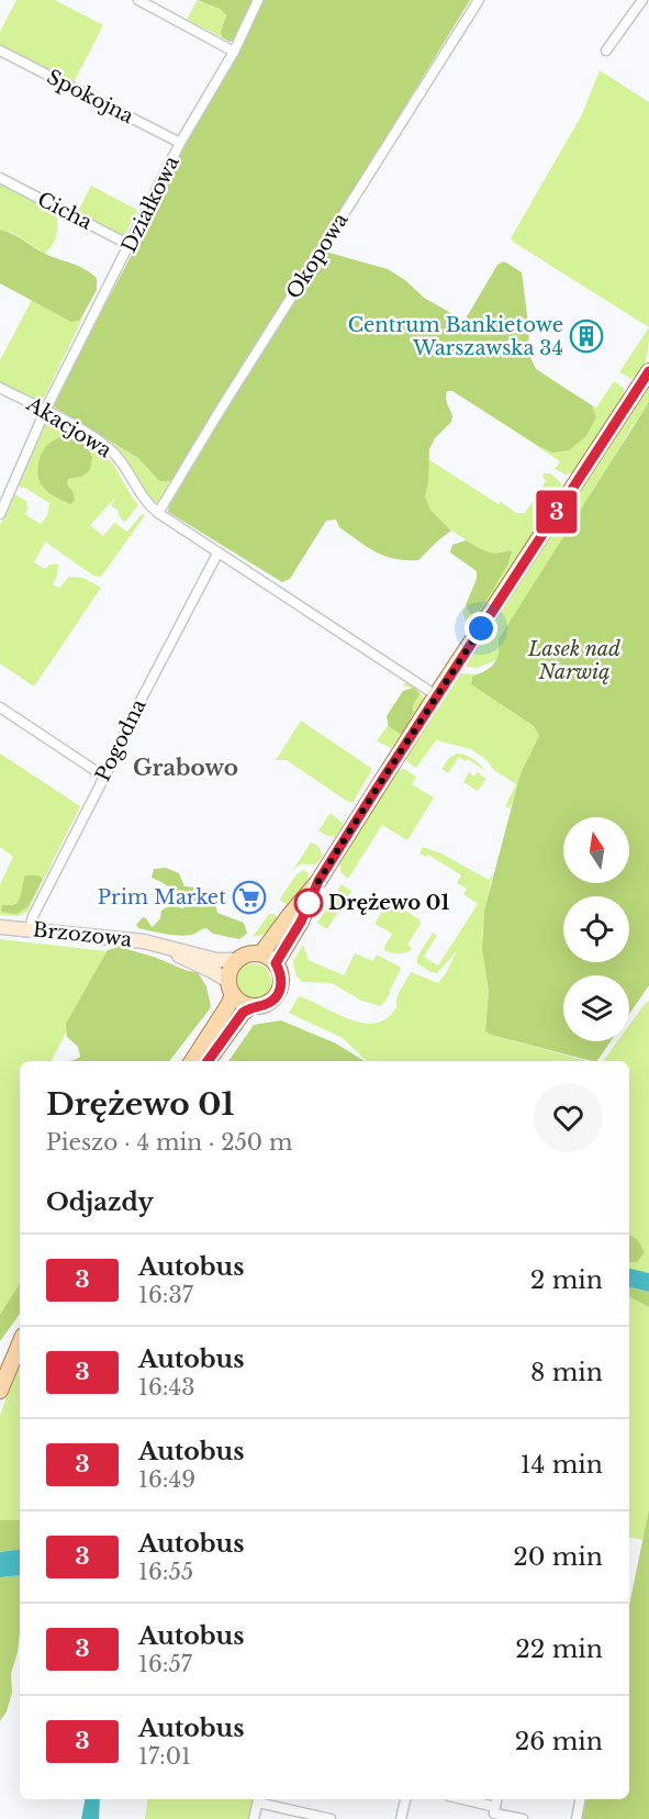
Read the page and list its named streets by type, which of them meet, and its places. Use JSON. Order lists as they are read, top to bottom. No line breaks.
{"streets":{"main road":["Brzozowa"],"street":["Spokojna","Działkowa","Cicha","Okopowa","Akacjowa","Pogodna"]},"crossings":[["Spokojna","Działkowa"],["Działkowa","Cicha"],["Działkowa","Akacjowa"],["Okopowa","Akacjowa"],["Akacjowa","Pogodna"],["Pogodna","Brzozowa"]],"districts":["Grabowo"],"parks":["Lasek nad Narwią"],"places":{"building":["Centrum Bankietowe Warszawska 34"],"supermarket":["Prim Market"],"other":["Drężewo 01"]},"lines":["bus line 3"],"north":"top","page":{"on_map":"3","heading":[["Drężewo 01","Pieszo · 4 min · 250 m"],"Odjazdy"],"list":[{"mark":"3","name":"Autobus","note":"16:37","value":"2 min"},{"mark":"3","name":"Autobus","note":"16:43","value":"8 min"},{"mark":"3","name":"Autobus","note":"16:49","value":"14 min"},{"mark":"3","name":"Autobus","note":"16:55","value":"20 min"},{"mark":"3","name":"Autobus","note":"16:57","value":"22 min"},{"mark":"3","name":"Autobus","note":"17:01","value":"26 min"}]}}
